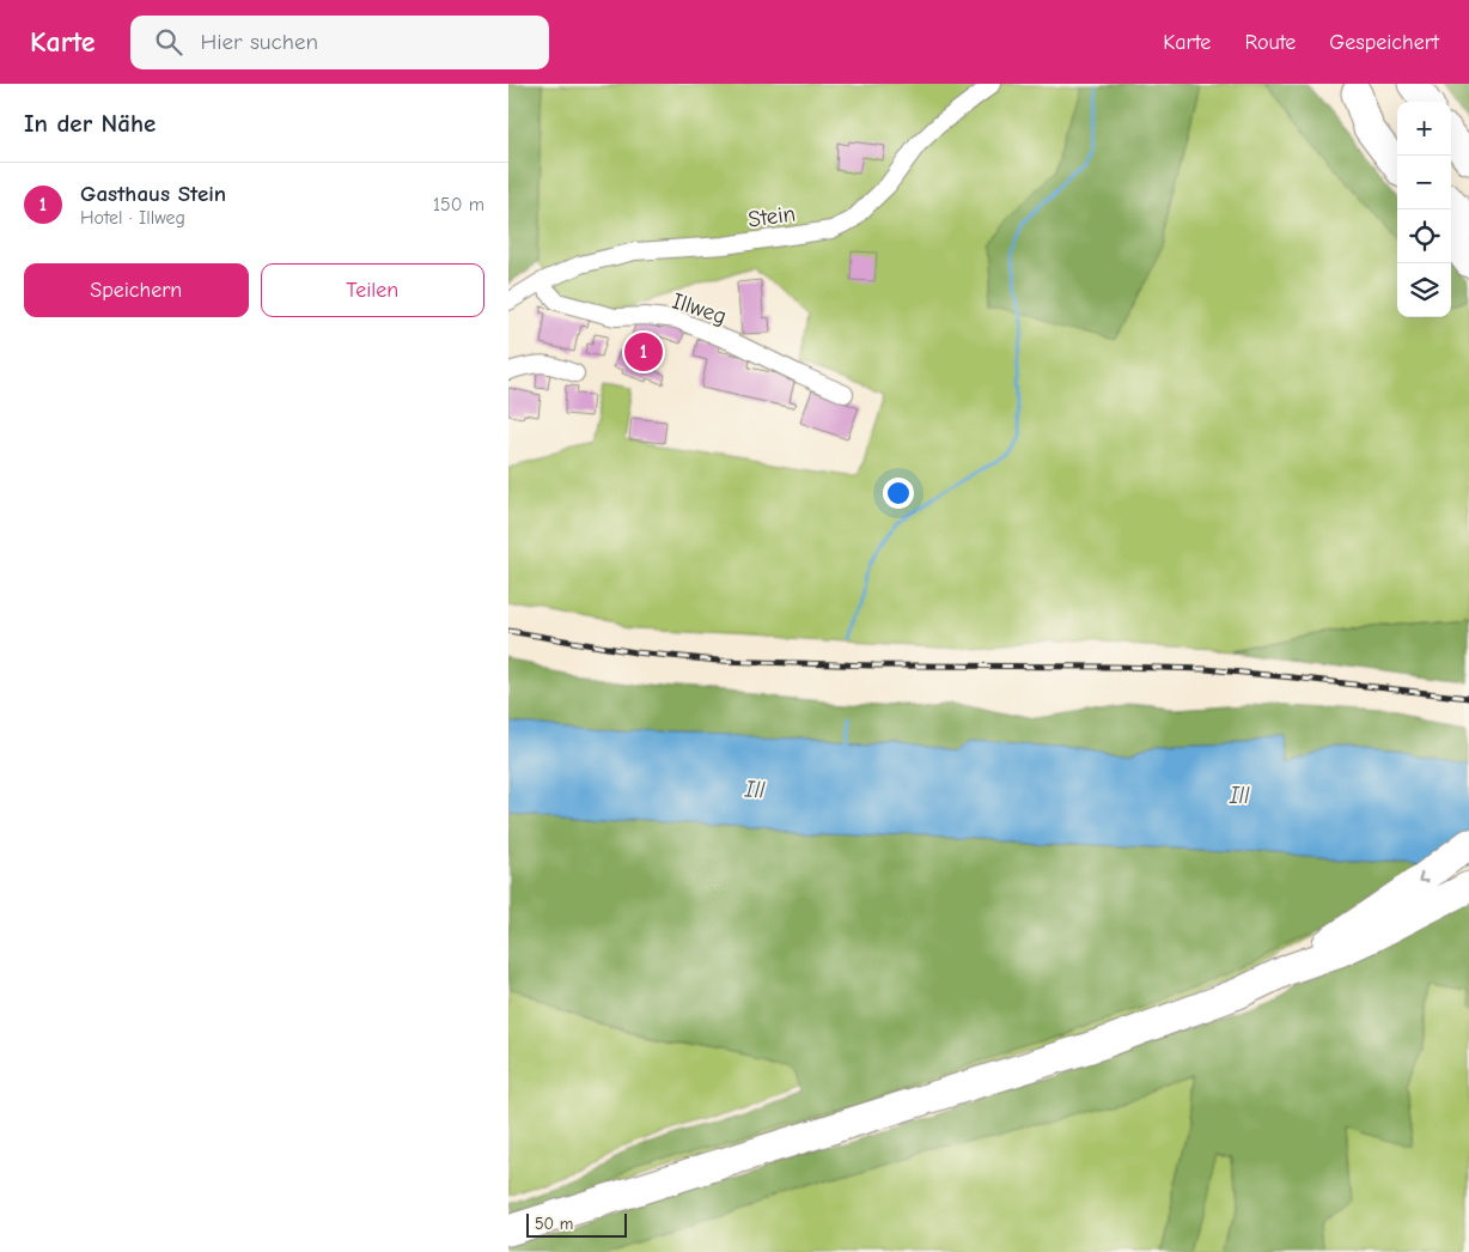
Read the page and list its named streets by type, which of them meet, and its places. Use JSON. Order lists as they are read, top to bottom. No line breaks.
{"streets":{"street":["Stein","Illweg"]},"crossings":[["Stein","Illweg"]],"water":["Ill"],"scale_bar":"50 m","page":{"header":"Karte","search":"Hier suchen","nav":["Karte","Route","Gespeichert"],"heading":"In der Nähe","map_buttons":["+","−"],"list":[{"mark":"1","name":"Gasthaus Stein","note":"Hotel · Illweg","value":"150 m"}],"buttons":["Speichern","Teilen"],"pins":"1","scale":"50 m"}}
